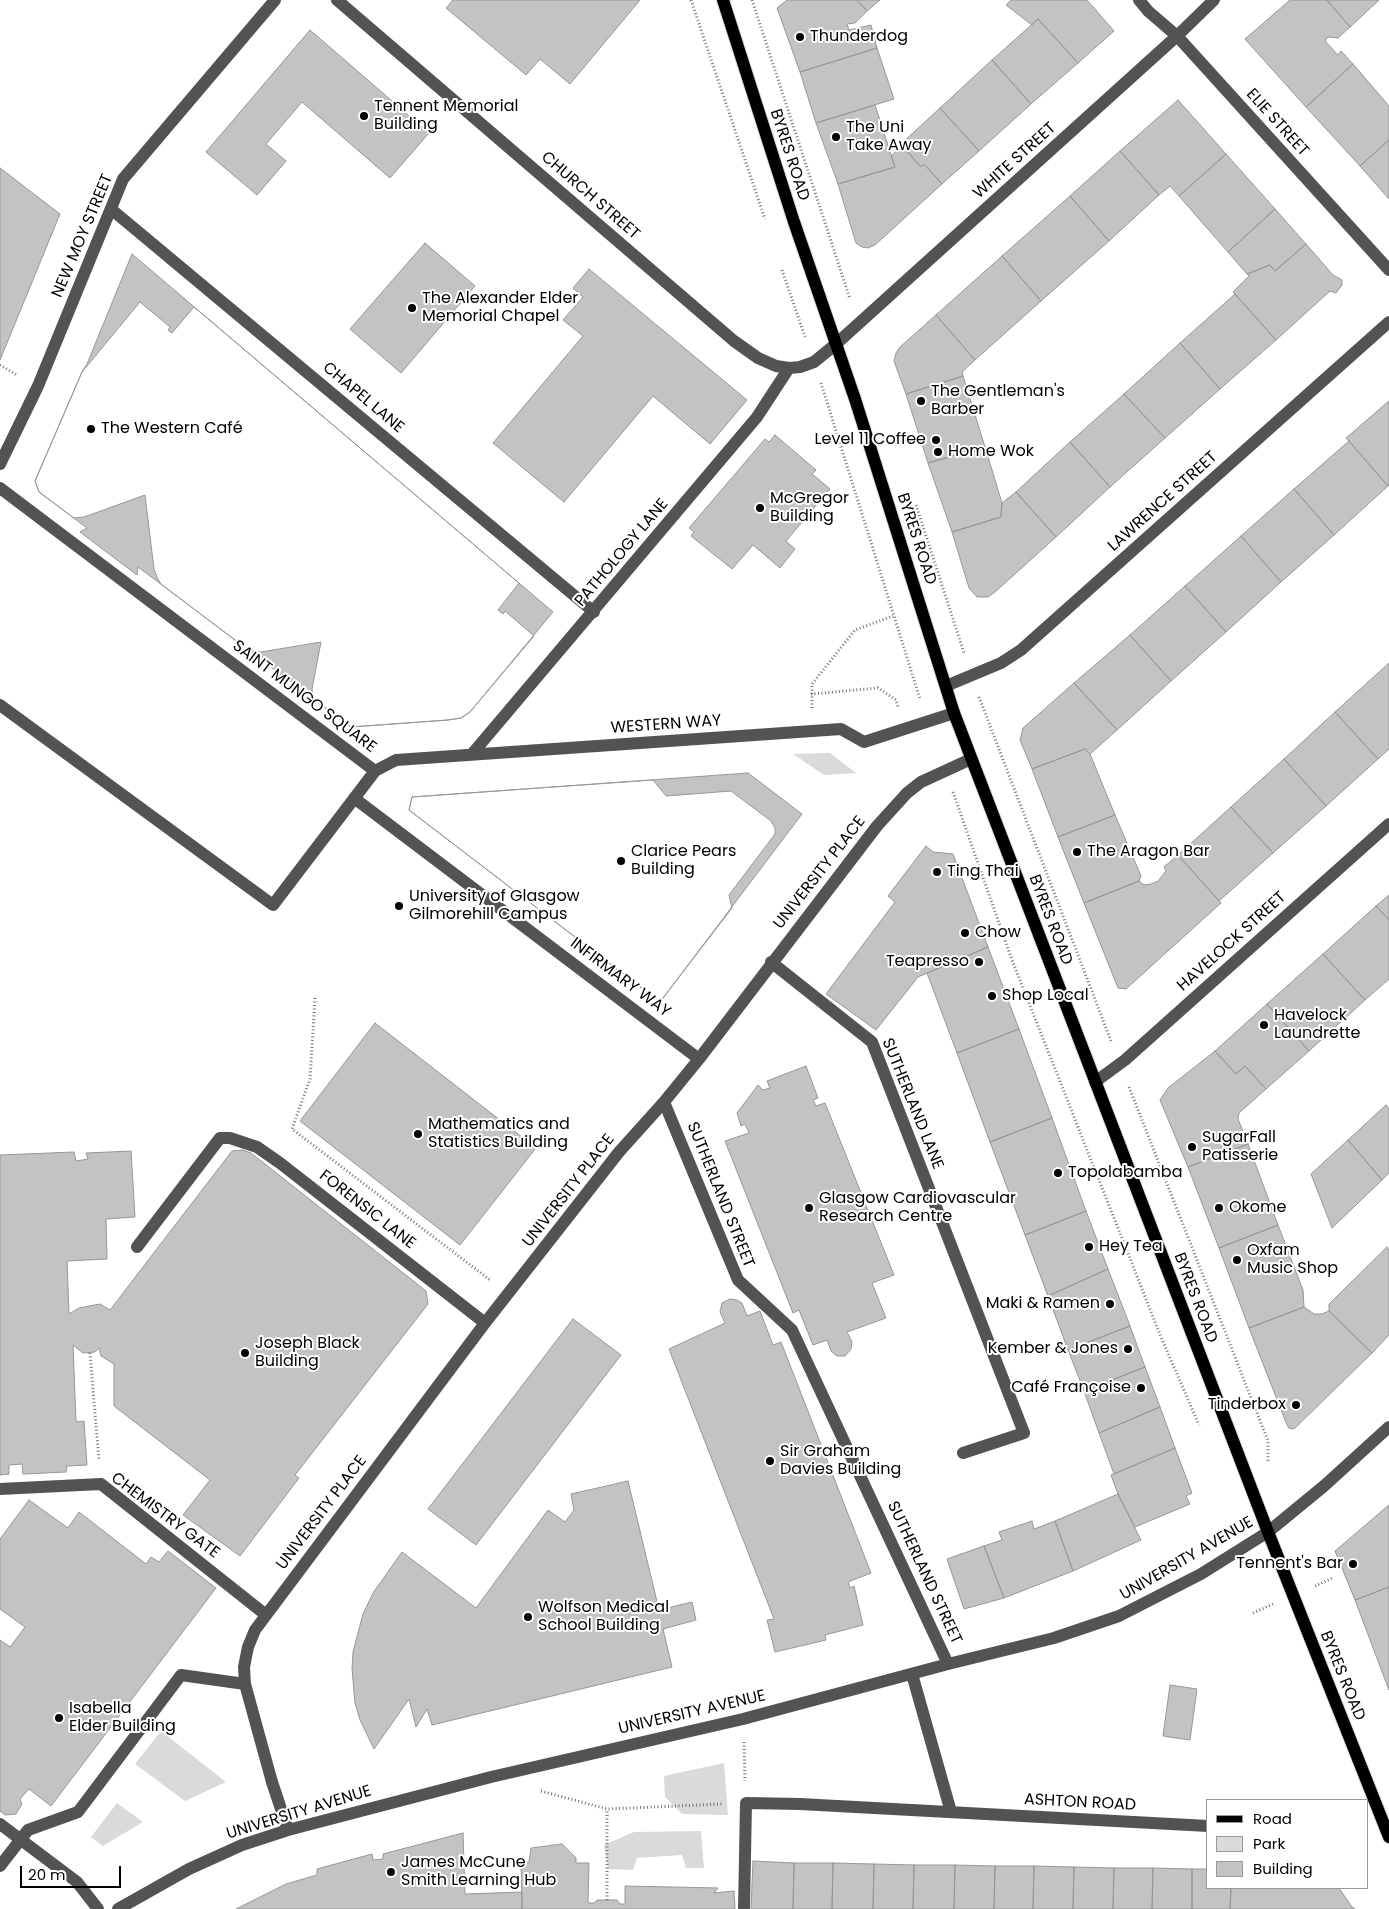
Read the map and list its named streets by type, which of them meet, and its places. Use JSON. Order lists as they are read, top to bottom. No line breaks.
{"streets":{"main road":["BYRES ROAD"],"street":["ELIE STREET","WHITE STREET","CHURCH STREET","NEW MOY STREET","CHAPEL LANE","LAWRENCE STREET","PATHOLOGY LANE","SAINT MUNGO SQUARE","WESTERN WAY","UNIVERSITY PLACE","HAVELOCK STREET","INFIRMARY WAY","SUTHERLAND LANE","SUTHERLAND STREET","FORENSIC LANE","CHEMISTRY GATE","UNIVERSITY AVENUE","ASHTON ROAD"]},"crossings":[["ELIE STREET","WHITE STREET"],["BYRES ROAD","WHITE STREET"],["BYRES ROAD","CHURCH STREET"],["BYRES ROAD","LAWRENCE STREET"],["BYRES ROAD","WESTERN WAY"],["BYRES ROAD","UNIVERSITY PLACE"],["BYRES ROAD","HAVELOCK STREET"],["BYRES ROAD","UNIVERSITY AVENUE"],["WHITE STREET","CHURCH STREET"],["CHURCH STREET","PATHOLOGY LANE"],["NEW MOY STREET","CHAPEL LANE"],["CHAPEL LANE","PATHOLOGY LANE"],["PATHOLOGY LANE","WESTERN WAY"],["SAINT MUNGO SQUARE","WESTERN WAY"],["SAINT MUNGO SQUARE","INFIRMARY WAY"],["UNIVERSITY PLACE","INFIRMARY WAY"],["UNIVERSITY PLACE","SUTHERLAND LANE"],["UNIVERSITY PLACE","SUTHERLAND STREET"],["UNIVERSITY PLACE","FORENSIC LANE"],["UNIVERSITY PLACE","CHEMISTRY GATE"],["UNIVERSITY PLACE","UNIVERSITY AVENUE"],["SUTHERLAND STREET","UNIVERSITY AVENUE"]],"places":["Thunderdog","Tennent Memorial Building","The Uni Take Away","The Alexander Elder Memorial Chapel","The Gentleman's Barber","The Western Café","Level 11 Coffee","Home Wok","McGregor Building","The Aragon Bar","Clarice Pears Building","Ting Thai","University of Glasgow Gilmorehill Campus","Chow","Teapresso","Shop Local","Havelock Laundrette","Mathematics and Statistics Building","SugarFall Patisserie","Topolabamba","Glasgow Cardiovascular Research Centre","Okome","Hey Tea","Oxfam Music Shop","Maki & Ramen","Kember & Jones","Joseph Black Building","Café Françoise","Tinderbox","Sir Graham Davies Building","Tennent's Bar","Wolfson Medical School Building","Isabella Elder Building","James McCune Smith Learning Hub"],"legend":["Road","Park","Building"],"scale_bar":"20 m"}
